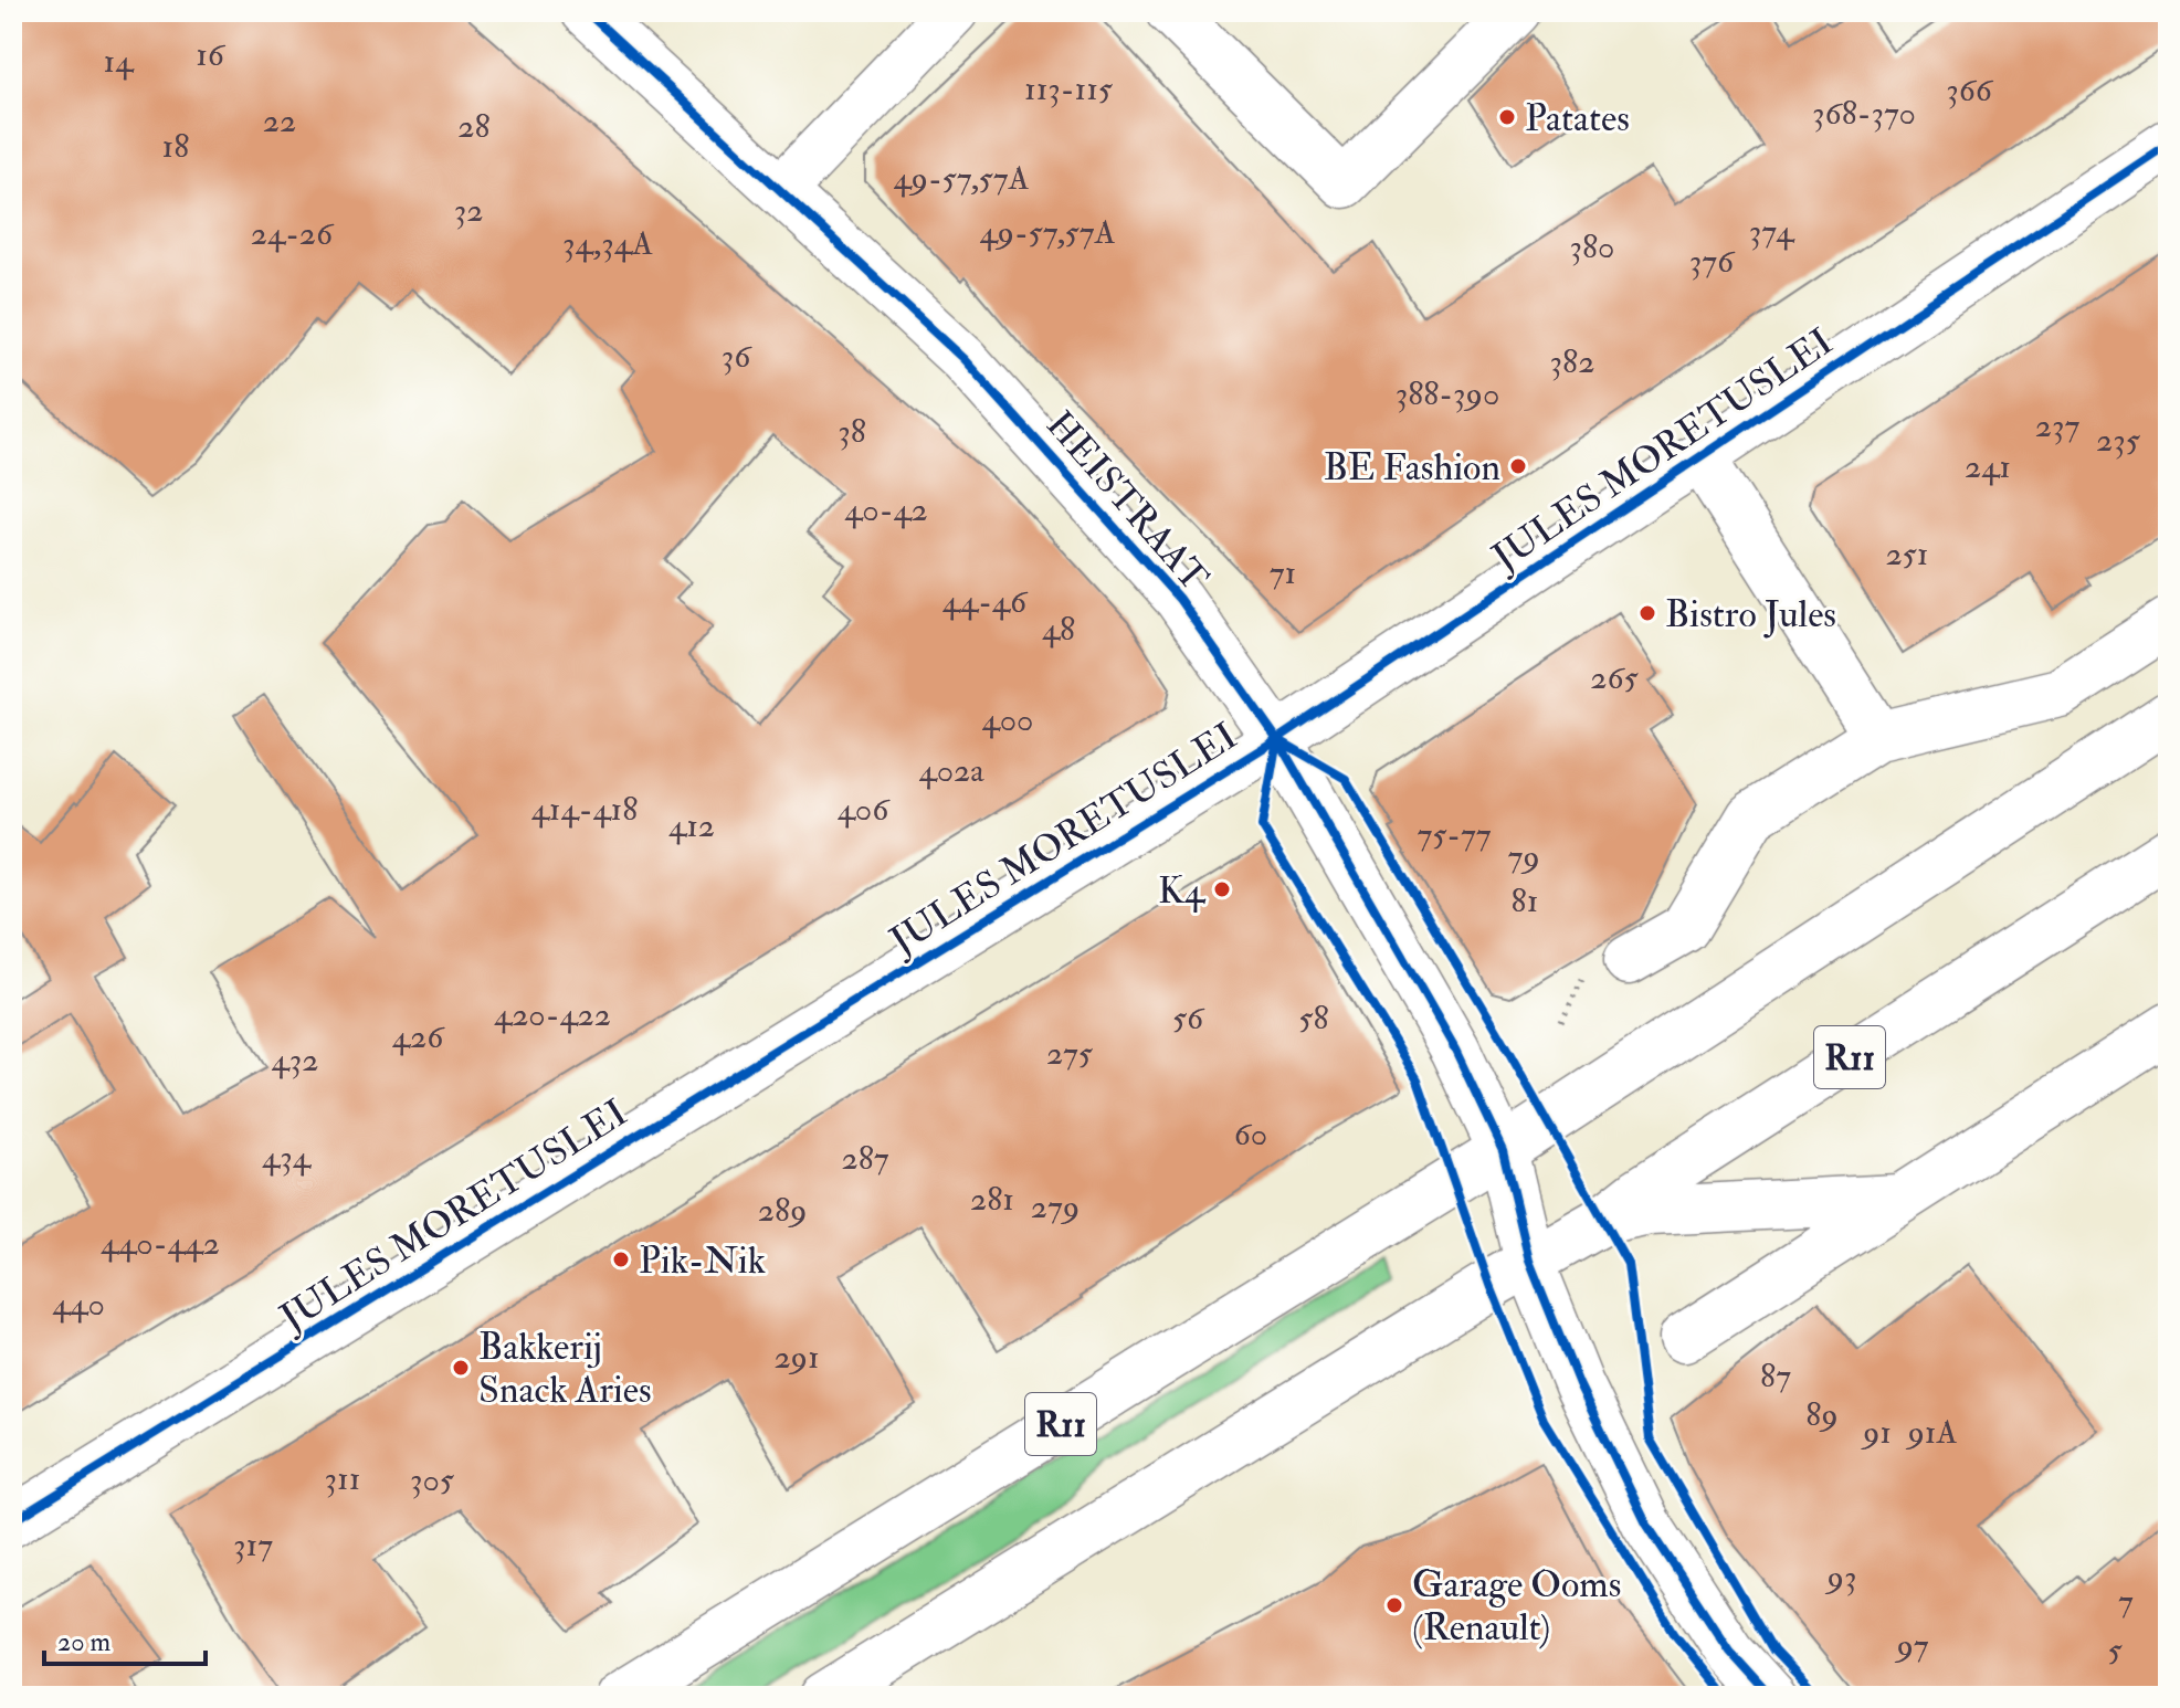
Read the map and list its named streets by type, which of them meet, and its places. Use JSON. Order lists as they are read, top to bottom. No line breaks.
{"streets":{"main road":["JULES MORETUSLEI","HEISTRAAT","R11"]},"crossings":[["JULES MORETUSLEI","HEISTRAAT"],["HEISTRAAT","R11"]],"places":["Patates","BE Fashion","Bistro Jules","K4","Pik-Nik","Bakkerij Snack Aries","Garage Ooms (Renault)"],"house_numbers":["16","14","113-115","366","368-370","22","28","18","49-57,57A","32","374","49-57,57A","24-26","34,34A","380","376","36","382","388-390","237","38","235","241","40-42","251","71","44-46","48","265","400","402a","414-418","406","412","75-77","79","81","420-422","56","58","426","275","432","60","434","287","281","279","289","440-442","440","291","87","89","91","91A","311","305","317","93","7","97","5"],"scale_bar":"20 m"}
